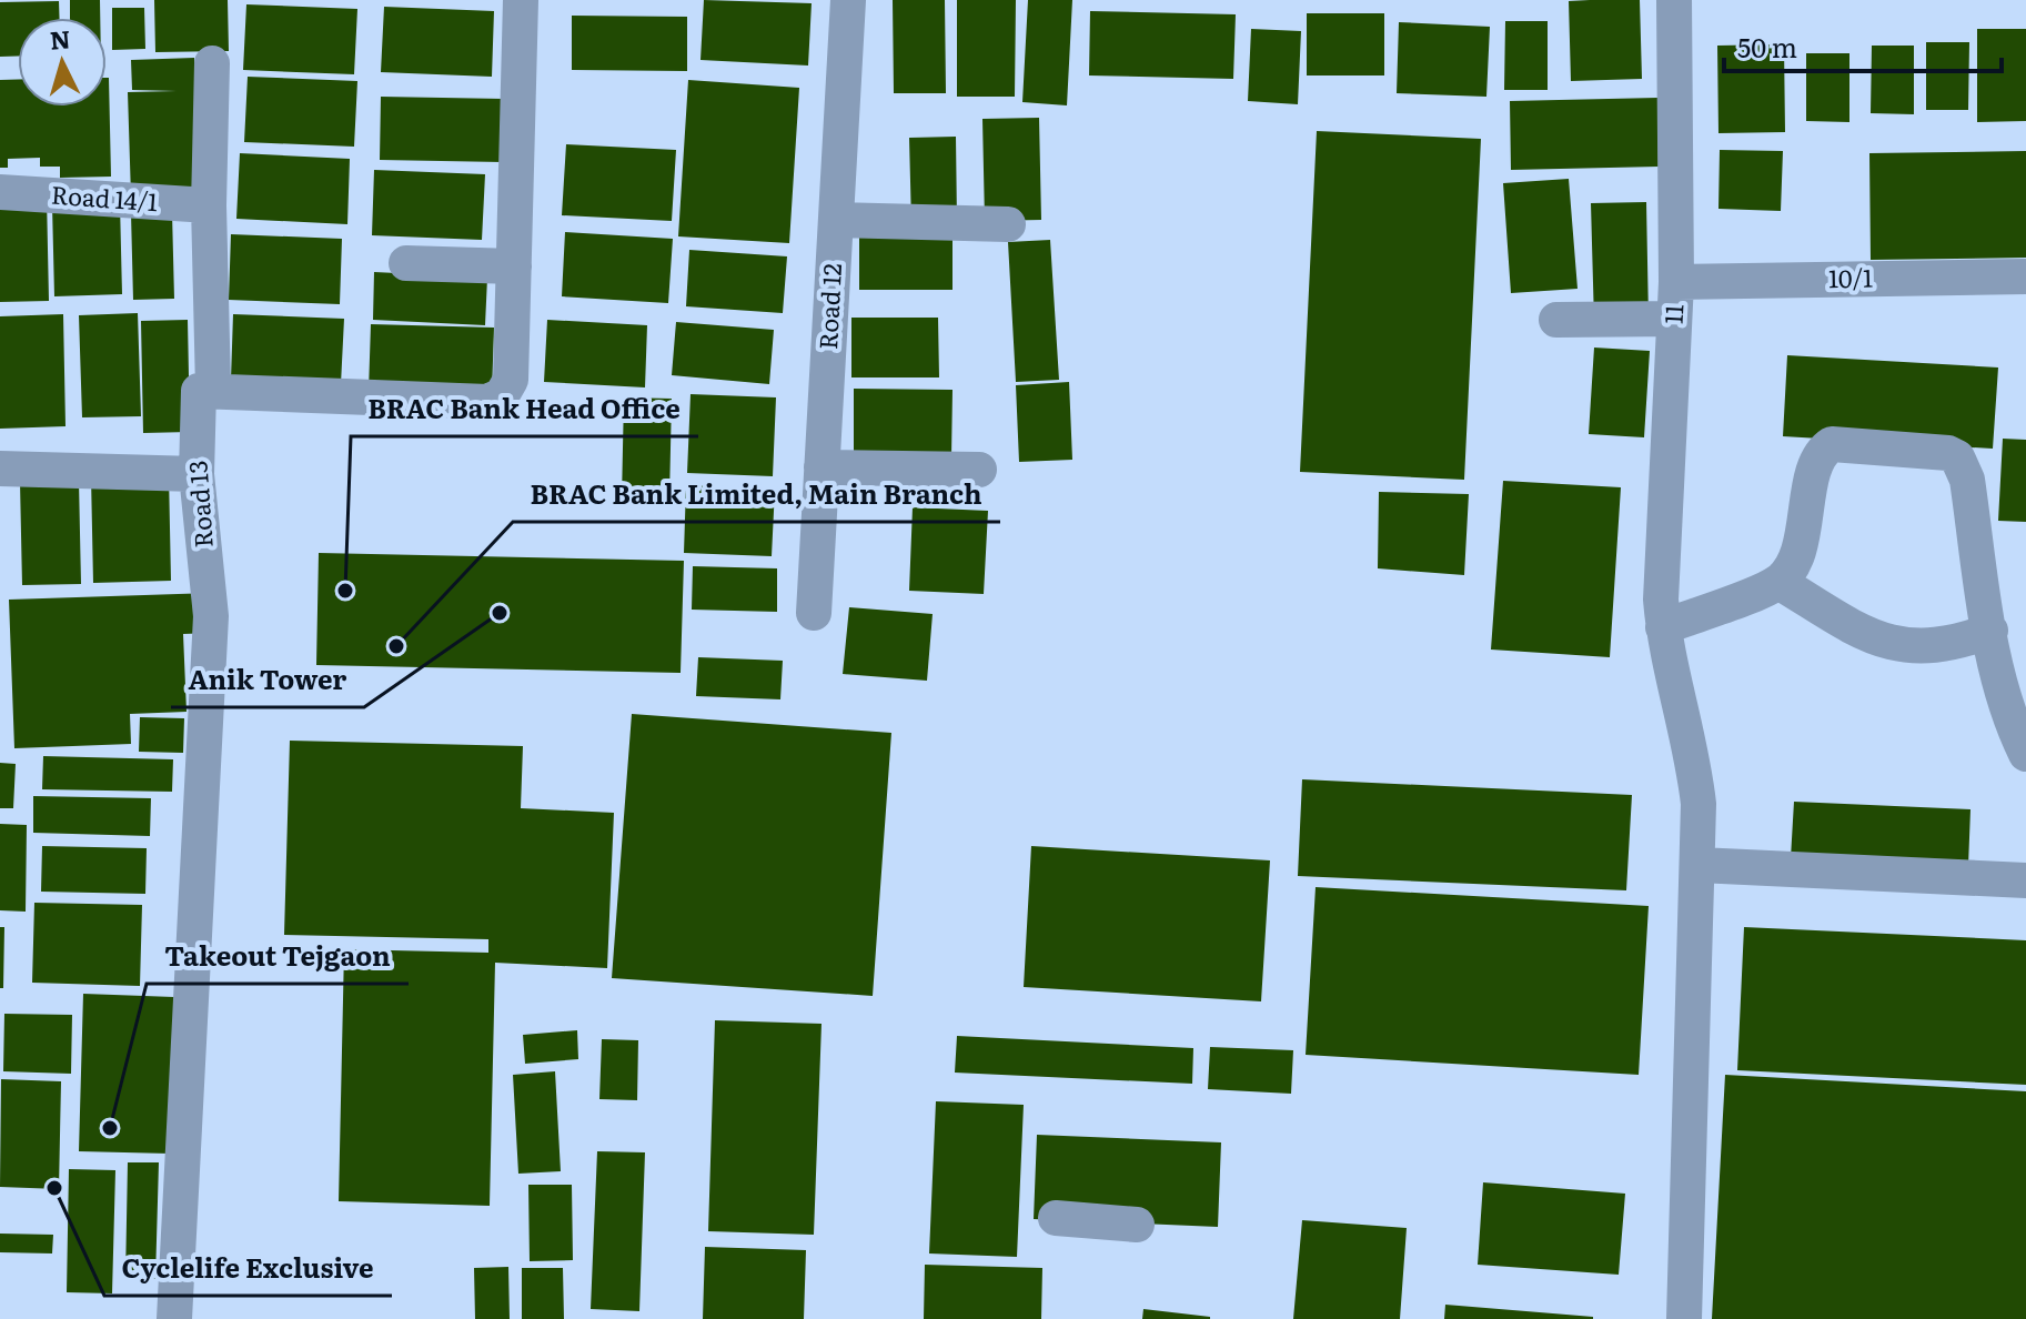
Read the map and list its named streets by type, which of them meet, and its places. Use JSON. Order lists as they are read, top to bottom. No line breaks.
{"streets":{"street":["Road 14/1","10/1","Road 12","11","Road 13"]},"crossings":[["10/1","11"]],"places":["BRAC Bank Head Office","Anik Tower","BRAC Bank Limited, Main Branch","Takeout Tejgaon","Cyclelife Exclusive"],"scale_bar":"50 m","north":"top"}
